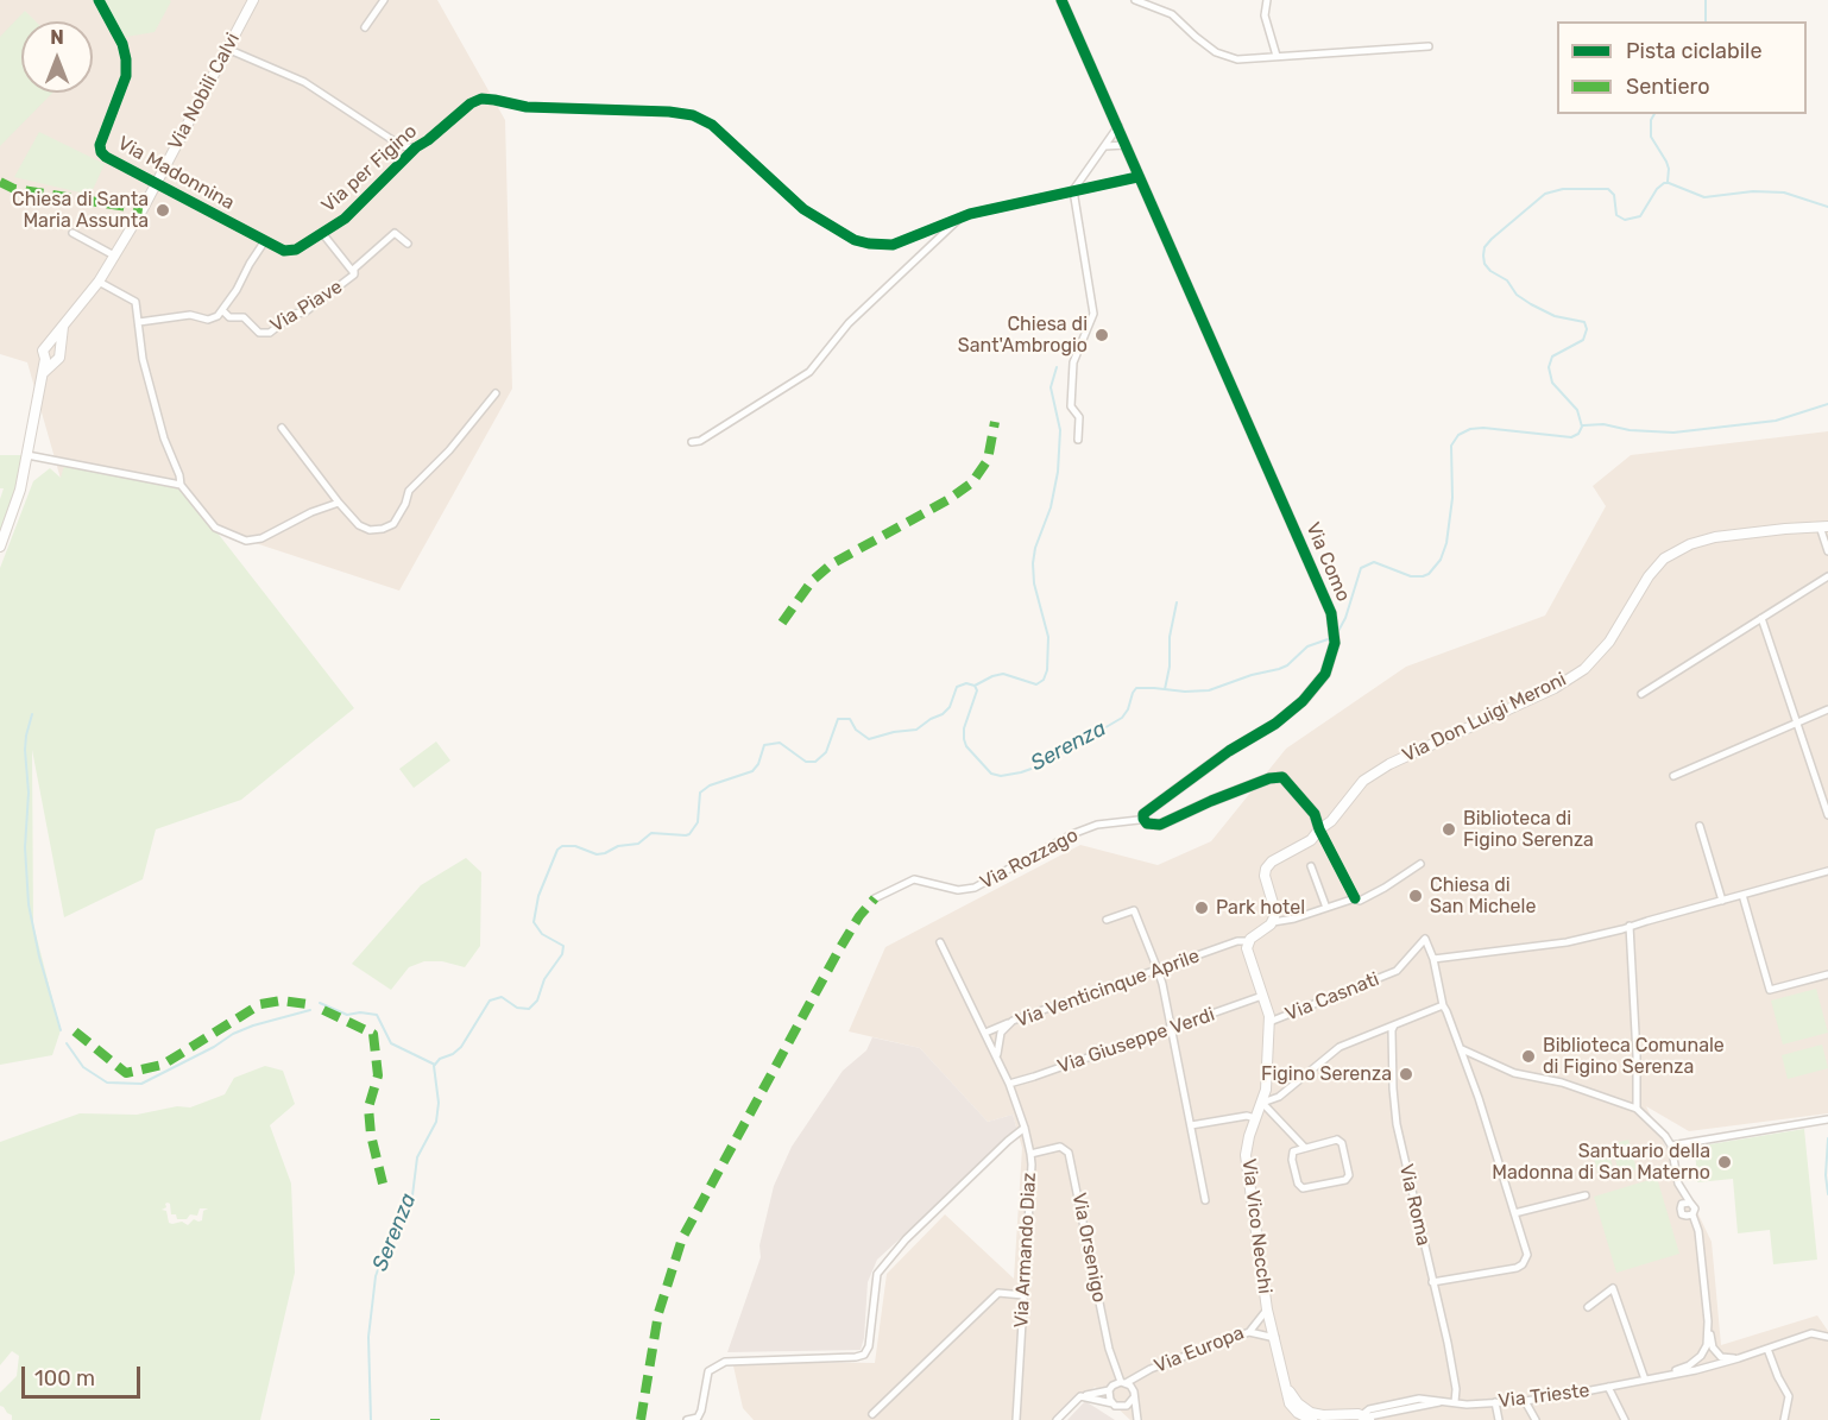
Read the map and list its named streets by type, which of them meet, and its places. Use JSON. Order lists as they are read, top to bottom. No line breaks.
{"streets":{"street":["Via Nobili Calvi","Via per Figino","Via Madonnina","Via Piave","Via Como","Via Don Luigi Meroni","Via Rozzago","Via Venticinque Aprile","Via Casnati","Via Giuseppe Verdi","Via Roma","Via Vico Necchi","Via Orsenigo","Via Armando Diaz","Via Europa","Via Trieste"]},"crossings":[["Via Nobili Calvi","Via Madonnina"],["Via per Figino","Via Madonnina"],["Via per Figino","Via Piave"],["Via Como","Via Rozzago"],["Via Venticinque Aprile","Via Vico Necchi"],["Via Venticinque Aprile","Via Armando Diaz"],["Via Casnati","Via Vico Necchi"],["Via Giuseppe Verdi","Via Vico Necchi"],["Via Giuseppe Verdi","Via Armando Diaz"],["Via Roma","Via Trieste"],["Via Vico Necchi","Via Europa"],["Via Vico Necchi","Via Trieste"],["Via Orsenigo","Via Armando Diaz"],["Via Orsenigo","Via Europa"]],"water":["Serenza"],"places":["Chiesa di Santa Maria Assunta","Chiesa di Sant'Ambrogio","Biblioteca di Figino Serenza","Chiesa di San Michele","Park hotel","Biblioteca Comunale di Figino Serenza","Figino Serenza","Santuario della Madonna di San Materno"],"legend":["Pista ciclabile","Sentiero"],"scale_bar":"100 m","north":"top"}
